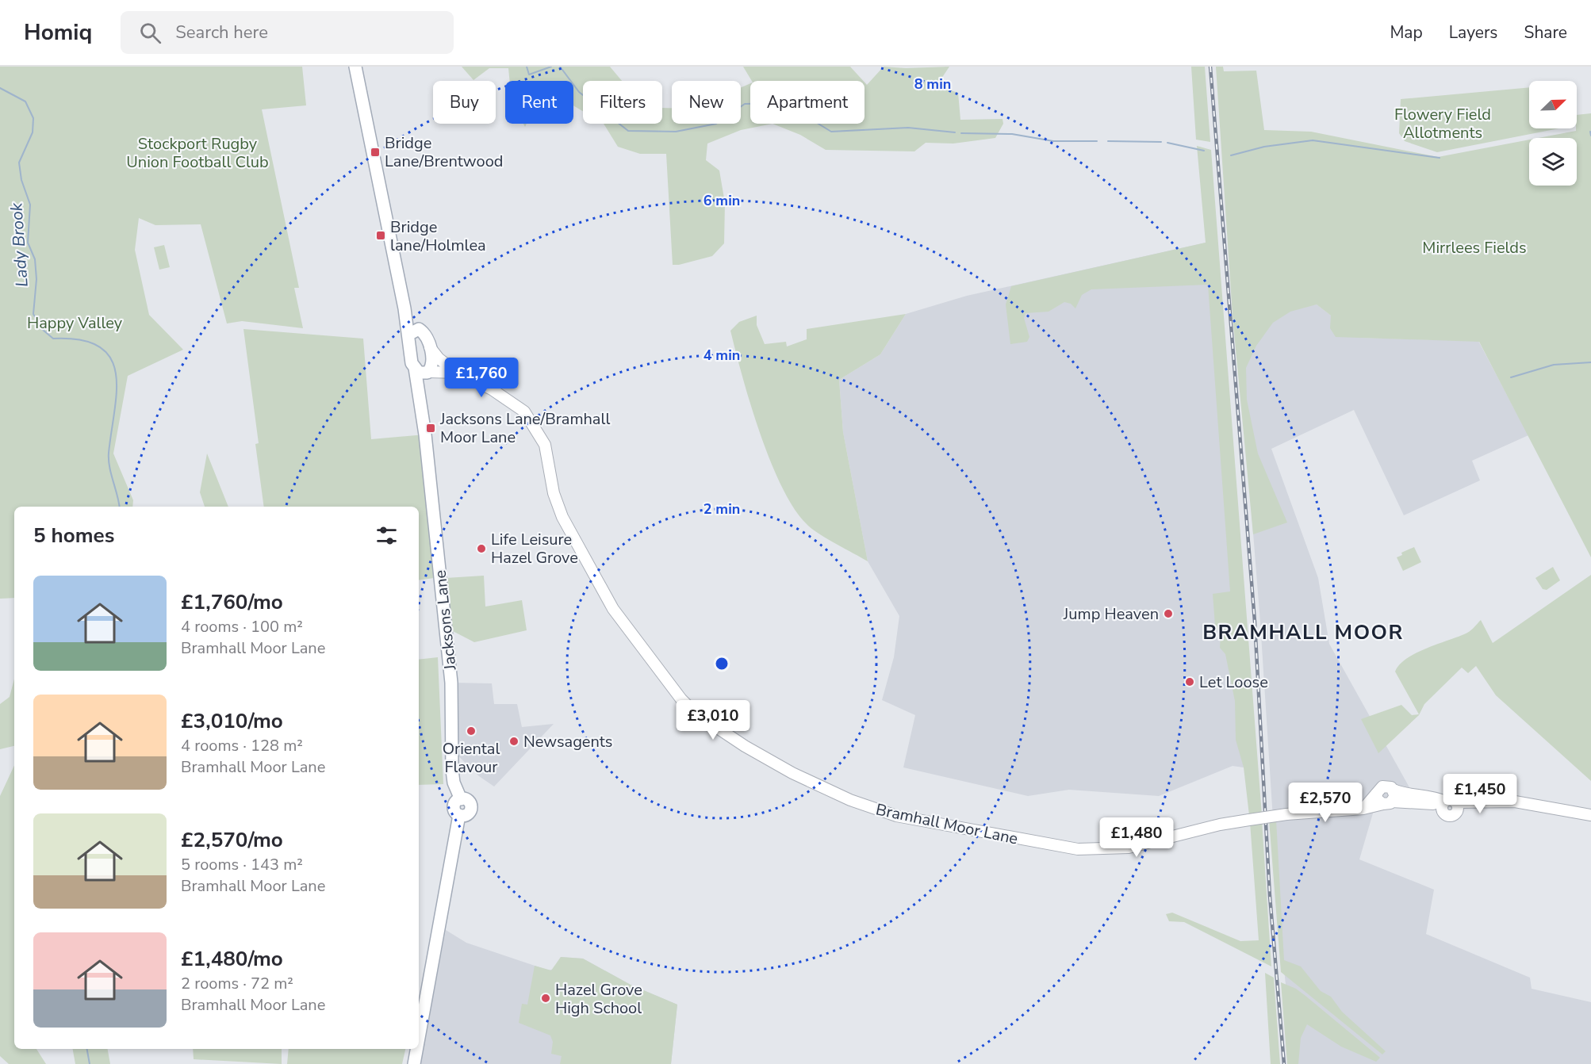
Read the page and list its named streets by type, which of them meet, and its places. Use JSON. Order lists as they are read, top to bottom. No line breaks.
{"streets":{"main road":["Jacksons Lane"],"street":["Bramhall Moor Lane"]},"crossings":[["Jacksons Lane","Bramhall Moor Lane"]],"districts":["BRAMHALL MOOR"],"water":["Lady Brook"],"parks":["Flowery Field Allotments","Stockport Rugby Union Football Club","Mirrlees Fields","Happy Valley"],"places":{"transit":["Bridge Lane/Brentwood","Bridge lane/Holmlea","Jacksons Lane/Bramhall Moor Lane"],"other":["Life Leisure Hazel Grove","Jump Heaven","Let Loose","Oriental Flavour","Newsagents","Hazel Grove High School"]},"north":"top right","page":{"header":"Homiq","search":"Search here","nav":["Map","Layers","Share"],"chip":["Buy","Rent","Filters","New","Apartment"],"price":["£1,760","£3,010","£1,450","£2,570","£1,480"],"heading":"5 homes","list":[{"name":"£1,760/mo","note":"4 rooms · 100 m² · Bramhall Moor Lane"},{"name":"£3,010/mo","note":"4 rooms · 128 m² · Bramhall Moor Lane"},{"name":"£2,570/mo","note":"5 rooms · 143 m² · Bramhall Moor Lane"},{"name":"£1,480/mo","note":"2 rooms · 72 m² · Bramhall Moor Lane"}]},"rings":["8 min","6 min","4 min","2 min"]}
